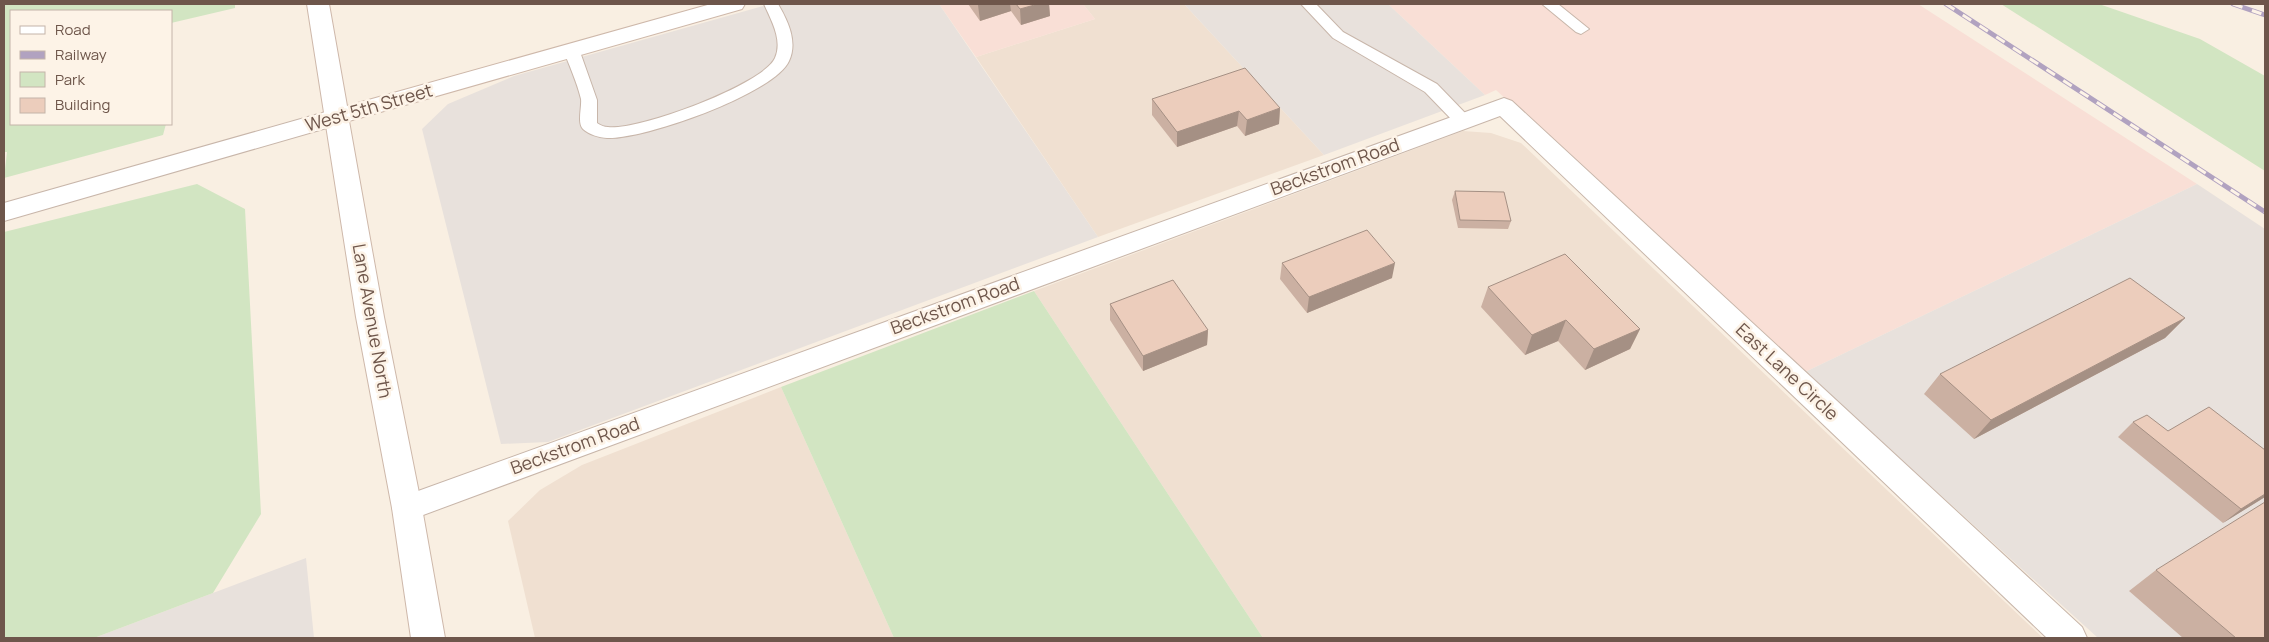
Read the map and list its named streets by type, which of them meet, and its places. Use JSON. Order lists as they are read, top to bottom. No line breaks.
{"streets":{"street":["West 5th Street","Beckstrom Road","Lane Avenue North","East Lane Circle"]},"crossings":[["West 5th Street","Lane Avenue North"],["Beckstrom Road","Lane Avenue North"],["Beckstrom Road","East Lane Circle"]],"legend":["Road","Railway","Park","Building"]}
